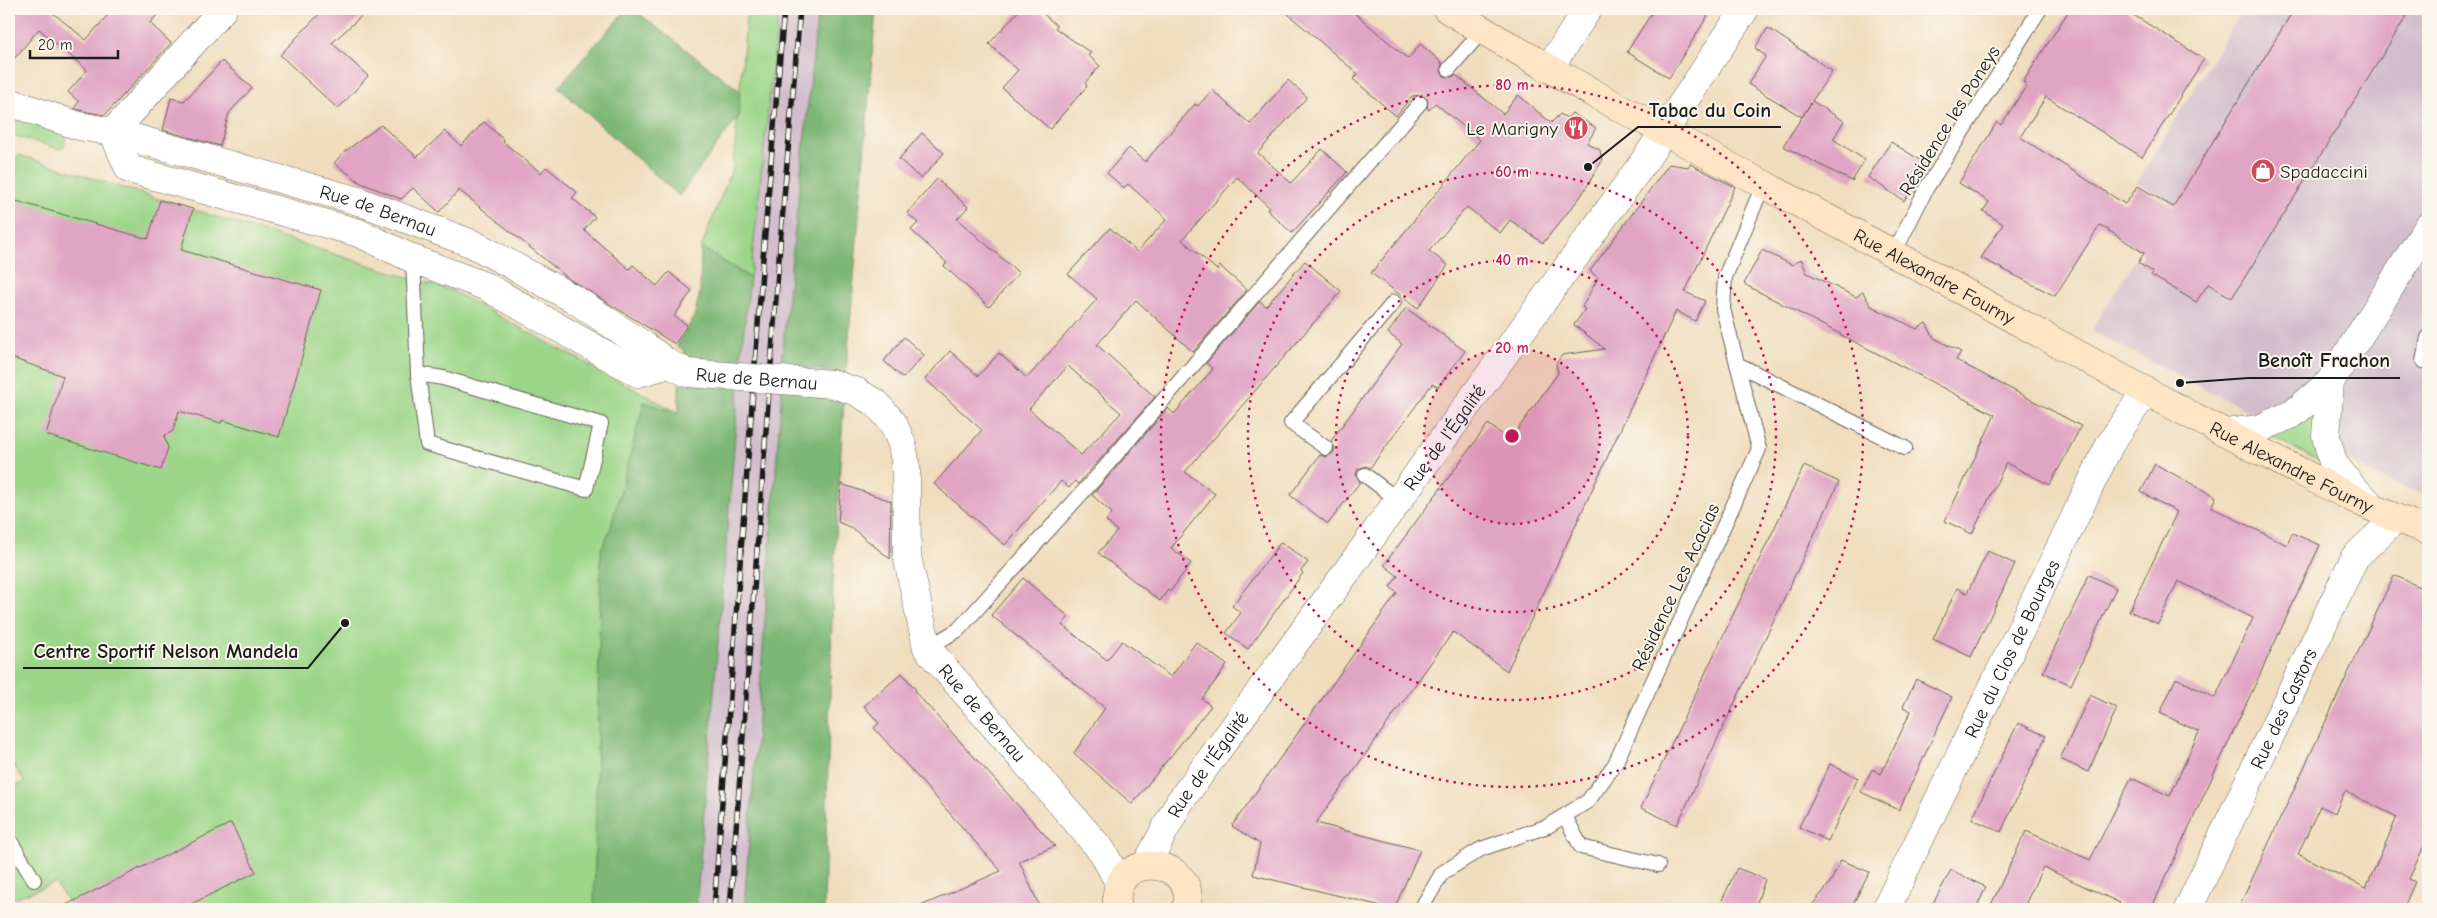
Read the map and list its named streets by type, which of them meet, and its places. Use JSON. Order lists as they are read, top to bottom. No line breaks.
{"streets":{"street":["Rue de Bernau","Rue Alexandre Fourny","Rue de l'Égalité","Rue du Clos de Bourges","Rue des Castors"],"lane":["Résidence les Poneys","Résidence Les Acacias"]},"crossings":[["Résidence les Poneys","Rue Alexandre Fourny"],["Rue Alexandre Fourny","Rue de l'Égalité"],["Rue Alexandre Fourny","Résidence Les Acacias"],["Rue Alexandre Fourny","Rue du Clos de Bourges"],["Rue Alexandre Fourny","Rue des Castors"]],"places":{"restaurant":["Le Marigny"],"other":["Tabac du Coin","Benoît Frachon","Centre Sportif Nelson Mandela"],"shop":["Spadaccini"]},"scale_bar":"20 m","rings":["80 m","60 m","40 m","20 m"]}
